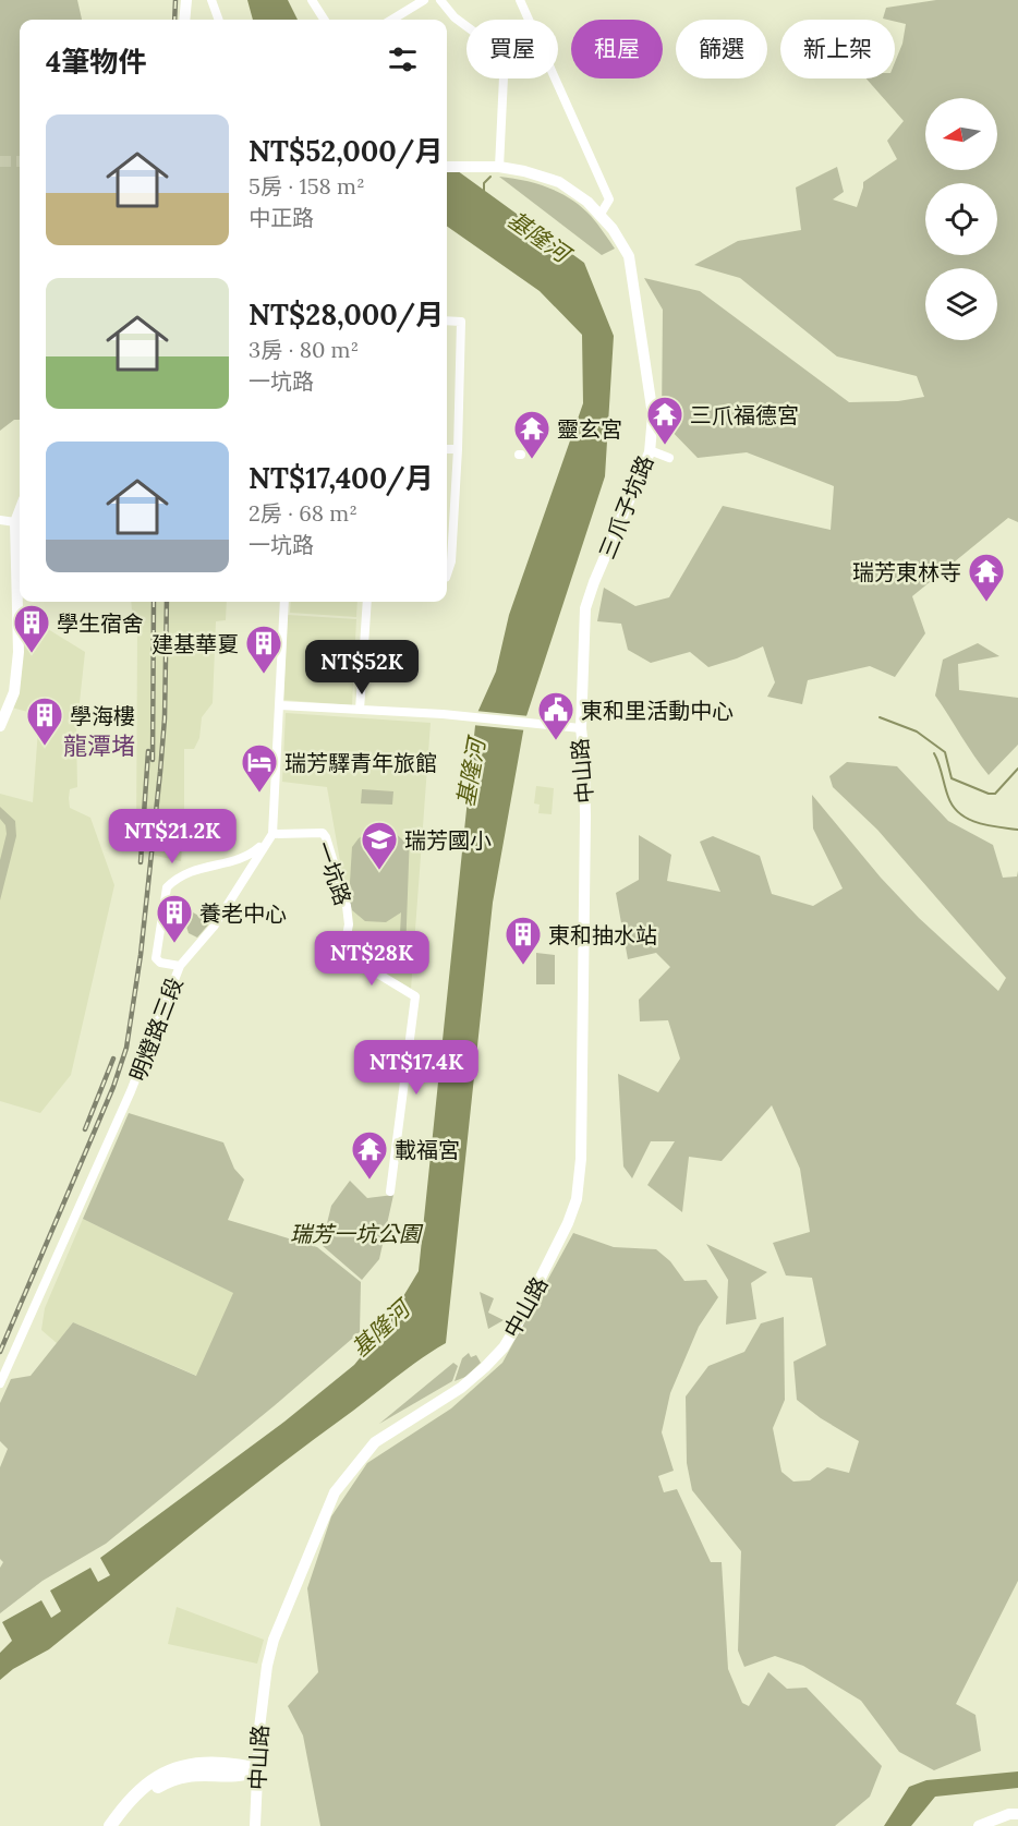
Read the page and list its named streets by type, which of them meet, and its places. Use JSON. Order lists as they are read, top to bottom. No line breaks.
{"streets":{"main road":["三爪子坑路","中山路"],"street":["一坑路","明燈路三段"]},"crossings":[["三爪子坑路","中山路"],["一坑路","明燈路三段"]],"districts":["龍潭堵"],"water":["基隆河"],"parks":["瑞芳一坑公園"],"places":{"temple":["三爪福德宮","靈玄宮","瑞芳東林寺","載福宮"],"building":["學生宿舍","建基華夏","學海樓","養老中心","東和抽水站"],"public building":["東和里活動中心"],"hotel":["瑞芳驛青年旅館"],"school or university":["瑞芳國小"]},"north":"left","page":{"chip":["買屋","租屋","篩選","新上架"],"heading":"4筆物件","list":[{"name":"NT$52,000/月","note":"5房 · 158 m² · 中正路"},{"name":"NT$28,000/月","note":"3房 · 80 m² · 一坑路"},{"name":"NT$17,400/月","note":"2房 · 68 m² · 一坑路"}],"price":["NT$52K","NT$21.2K","NT$28K","NT$17.4K"]}}
